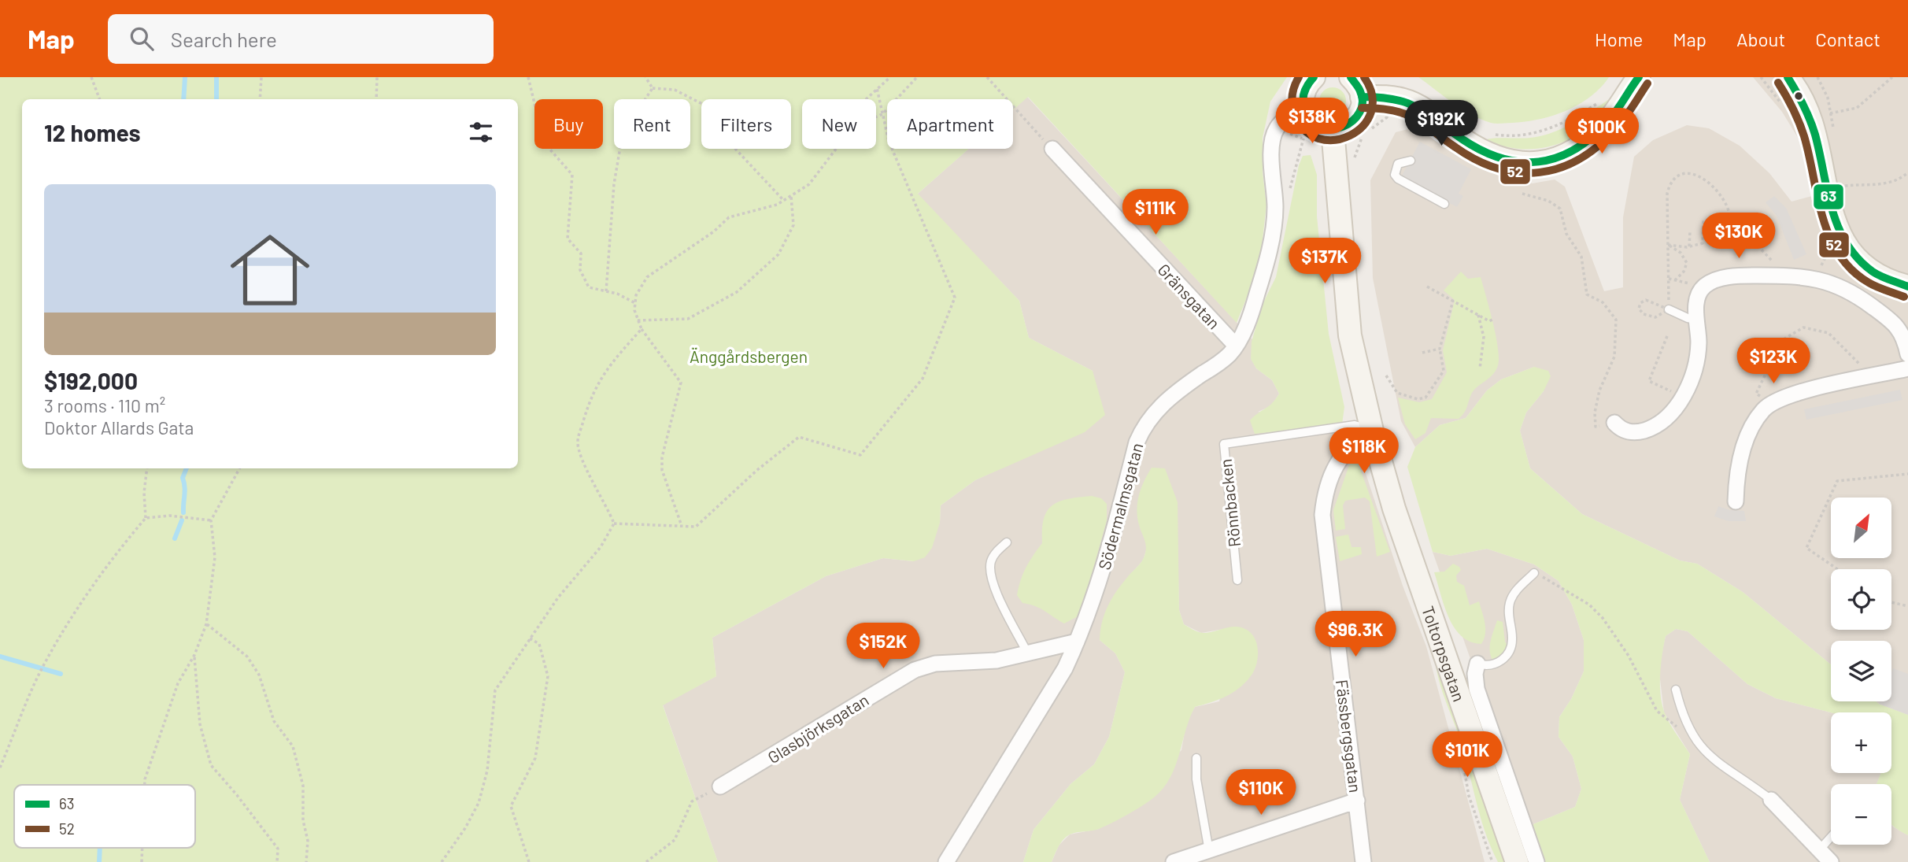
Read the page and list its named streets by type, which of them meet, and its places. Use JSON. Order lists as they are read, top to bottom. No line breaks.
{"streets":{"street":["Gränsgatan","Södermalmsgatan","Toltorpsgatan","Glasbjörksgatan","Fässbergsgatan"],"lane":["Rönnbacken"]},"crossings":[["Gränsgatan","Södermalmsgatan"],["Rönnbacken","Toltorpsgatan"],["Rönnbacken","Fässbergsgatan"],["Södermalmsgatan","Glasbjörksgatan"],["Toltorpsgatan","Fässbergsgatan"]],"parks":["Änggårdsbergen"],"lines":["transit line 63","transit line 52"],"legend":["63","52"],"north":"top right","page":{"header":"Map","search":"Search here","nav":["Home","Map","About","Contact"],"price":["$138K","$192K","$100K","$111K","$130K","$137K","$123K","$118K","$96.3K","$152K","$101K","$110K"],"chip":["Buy","Rent","Filters","New","Apartment"],"heading":"12 homes","list":[{"name":"$192,000","note":"3 rooms · 110 m² · Doktor Allards Gata"}],"map_buttons":["+","−"]}}
